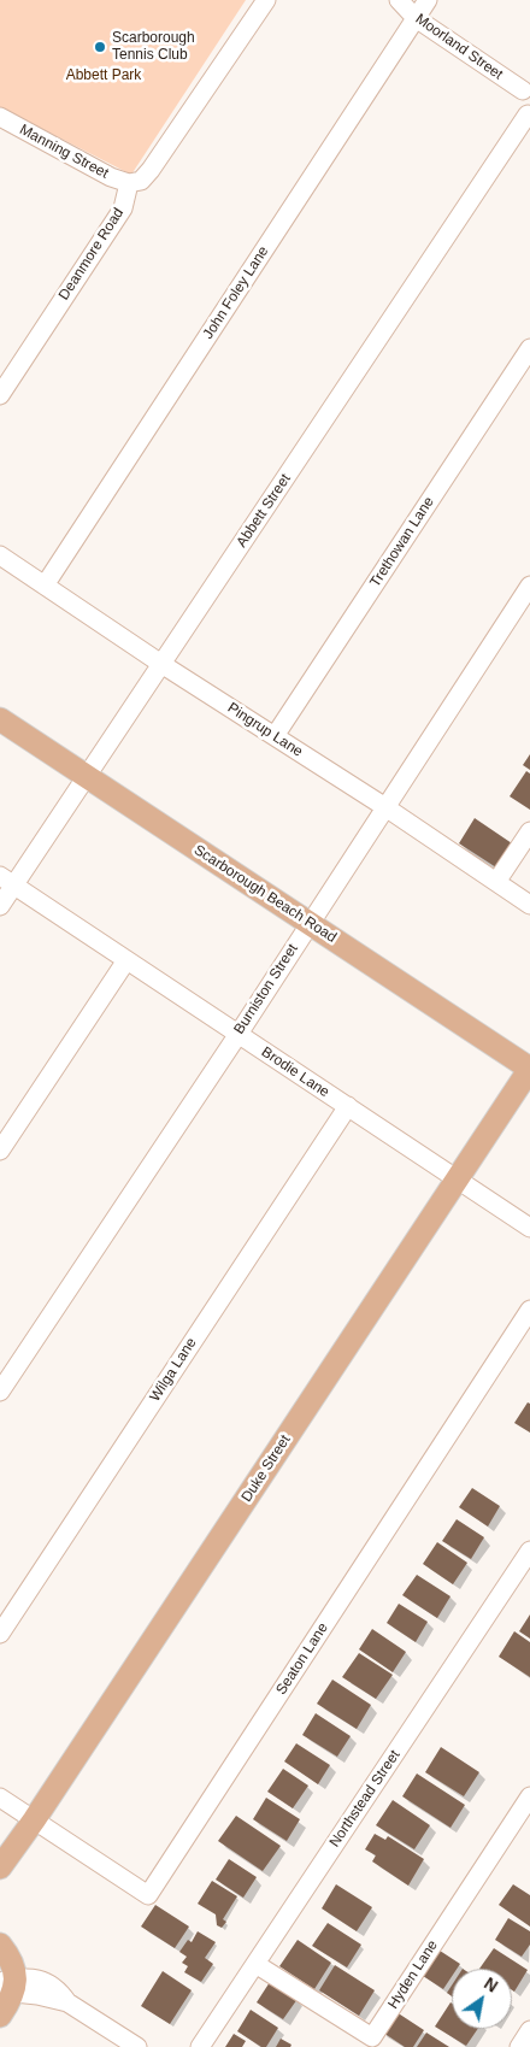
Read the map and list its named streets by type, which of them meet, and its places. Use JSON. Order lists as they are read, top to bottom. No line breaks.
{"streets":{"main road":["Scarborough Beach Road","Duke Street"],"street":["Moorland Street","Manning Street","Deanmore Road","John Foley Lane","Abbett Street","Trethowan Lane","Pingrup Lane","Burniston Street","Brodie Lane","Wilga Lane","Seaton Lane","Northstead Street","Hyden Lane"]},"crossings":[["Moorland Street","John Foley Lane"],["Moorland Street","Abbett Street"],["Manning Street","Deanmore Road"],["John Foley Lane","Pingrup Lane"],["Abbett Street","Pingrup Lane"],["Abbett Street","Scarborough Beach Road"],["Abbett Street","Brodie Lane"],["Trethowan Lane","Pingrup Lane"],["Pingrup Lane","Burniston Street"],["Scarborough Beach Road","Burniston Street"],["Scarborough Beach Road","Duke Street"],["Burniston Street","Brodie Lane"],["Brodie Lane","Wilga Lane"],["Brodie Lane","Duke Street"],["Duke Street","Seaton Lane"],["Northstead Street","Hyden Lane"]],"parks":["Abbett Park"],"places":["Scarborough Tennis Club"],"north":"top right"}
